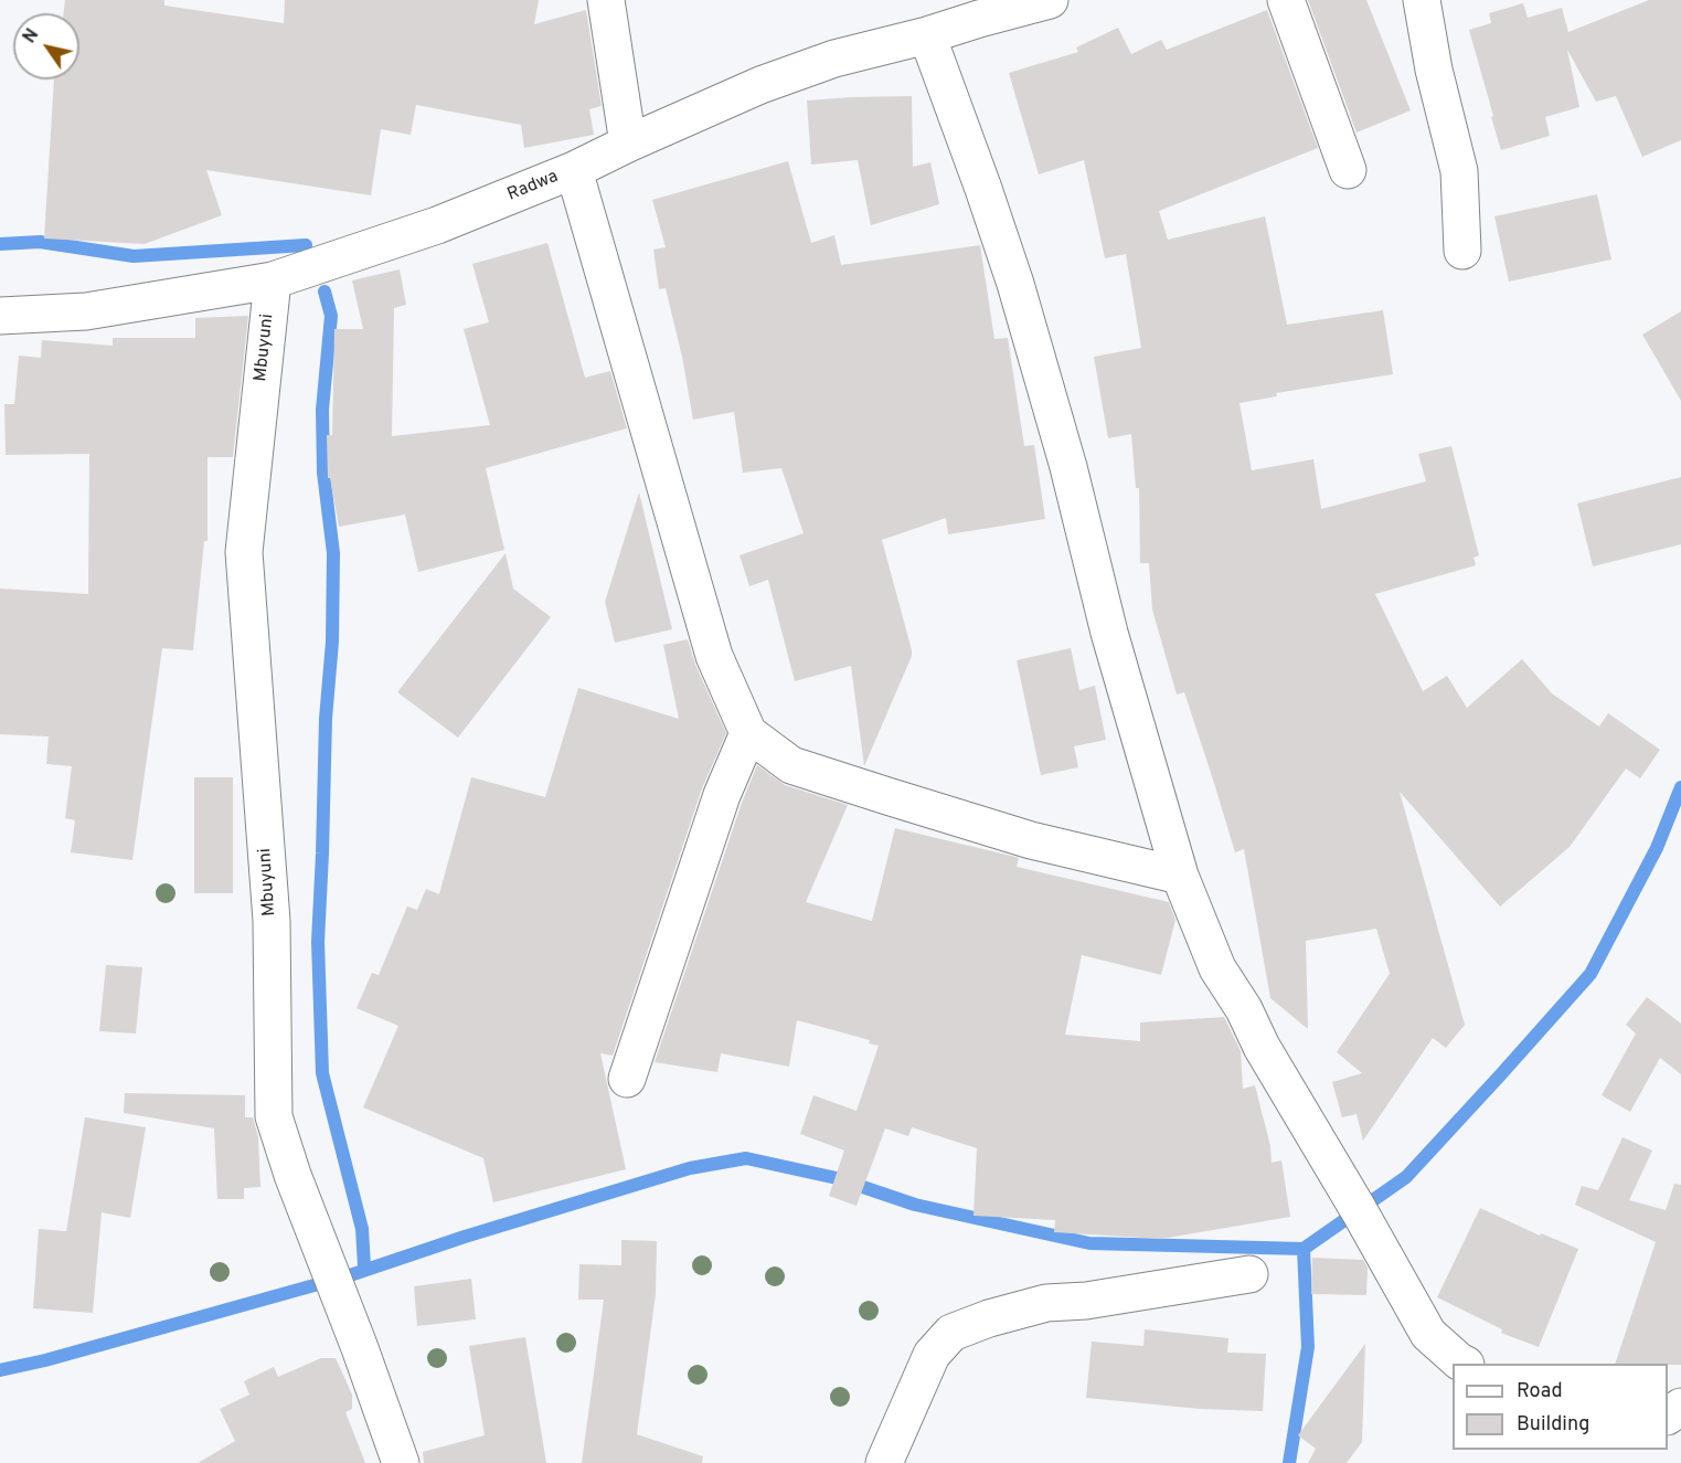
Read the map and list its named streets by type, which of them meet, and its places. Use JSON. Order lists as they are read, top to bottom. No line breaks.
{"streets":{"street":["Radwa","Mbuyuni"]},"crossings":[["Radwa","Mbuyuni"]],"legend":["Road","Building"],"north":"top left"}
